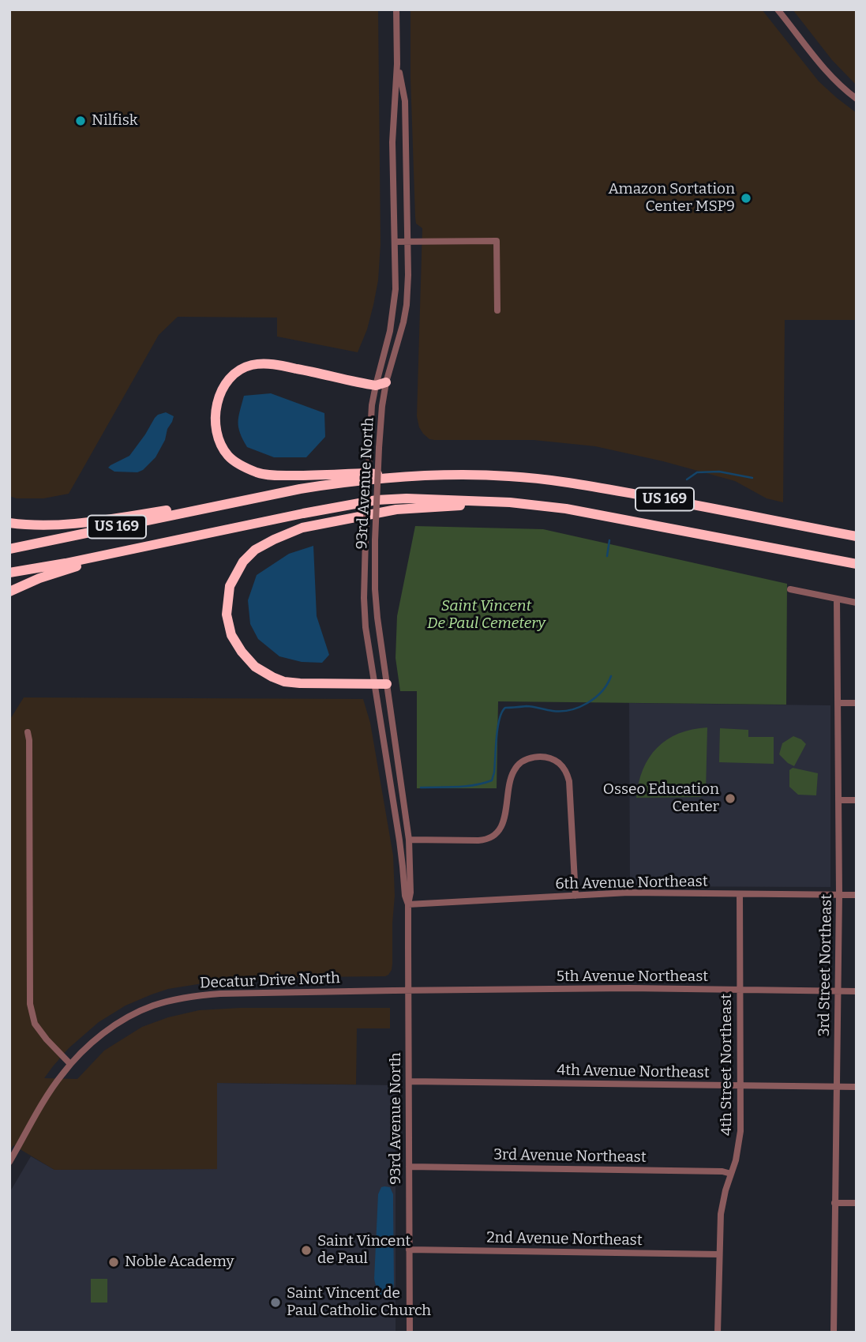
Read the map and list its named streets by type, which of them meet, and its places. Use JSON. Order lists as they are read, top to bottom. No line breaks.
{"streets":{"highway":["US 169"],"street":["93rd Avenue North","6th Avenue Northeast","3rd Street Northeast","5th Avenue Northeast","Decatur Drive North","4th Street Northeast","4th Avenue Northeast","3rd Avenue Northeast","2nd Avenue Northeast"]},"crossings":[["93rd Avenue North","6th Avenue Northeast"],["93rd Avenue North","5th Avenue Northeast"],["93rd Avenue North","Decatur Drive North"],["93rd Avenue North","4th Avenue Northeast"],["93rd Avenue North","3rd Avenue Northeast"],["93rd Avenue North","2nd Avenue Northeast"],["6th Avenue Northeast","3rd Street Northeast"],["6th Avenue Northeast","4th Street Northeast"],["3rd Street Northeast","5th Avenue Northeast"],["3rd Street Northeast","4th Avenue Northeast"],["5th Avenue Northeast","Decatur Drive North"],["5th Avenue Northeast","4th Street Northeast"],["4th Street Northeast","4th Avenue Northeast"],["4th Street Northeast","3rd Avenue Northeast"],["4th Street Northeast","2nd Avenue Northeast"]],"parks":["Saint Vincent De Paul Cemetery"],"places":["Nilfisk","Amazon Sortation Center MSP9","Osseo Education Center","Saint Vincent de Paul","Noble Academy","Saint Vincent de Paul Catholic Church"]}
